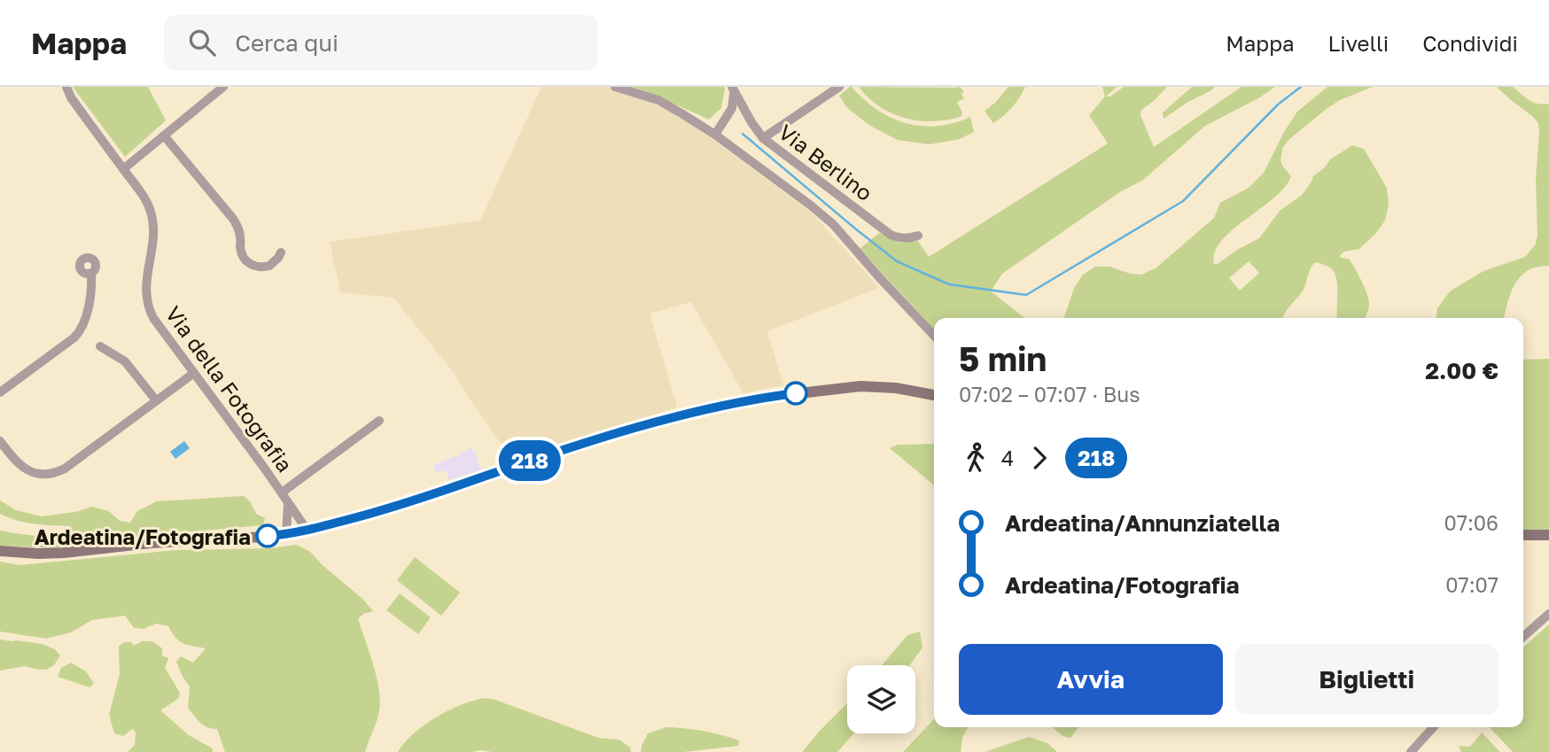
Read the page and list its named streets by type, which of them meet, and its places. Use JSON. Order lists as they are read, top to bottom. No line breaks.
{"streets":{"street":["Via Berlino","Via della Fotografia"]},"places":["Ardeatina/Fotografia"],"lines":["bus line 218"],"page":{"header":"Mappa","search":"Cerca qui","nav":["Mappa","Livelli","Condividi"],"on_map":"218","heading":["5 min","07:02 – 07:07 · Bus","2.00 €"],"legs":["4","218"],"list":[{"name":"Ardeatina/Annunziatella","value":"07:06"},{"name":"Ardeatina/Fotografia","value":"07:07"}],"buttons":["Avvia","Biglietti"]}}
